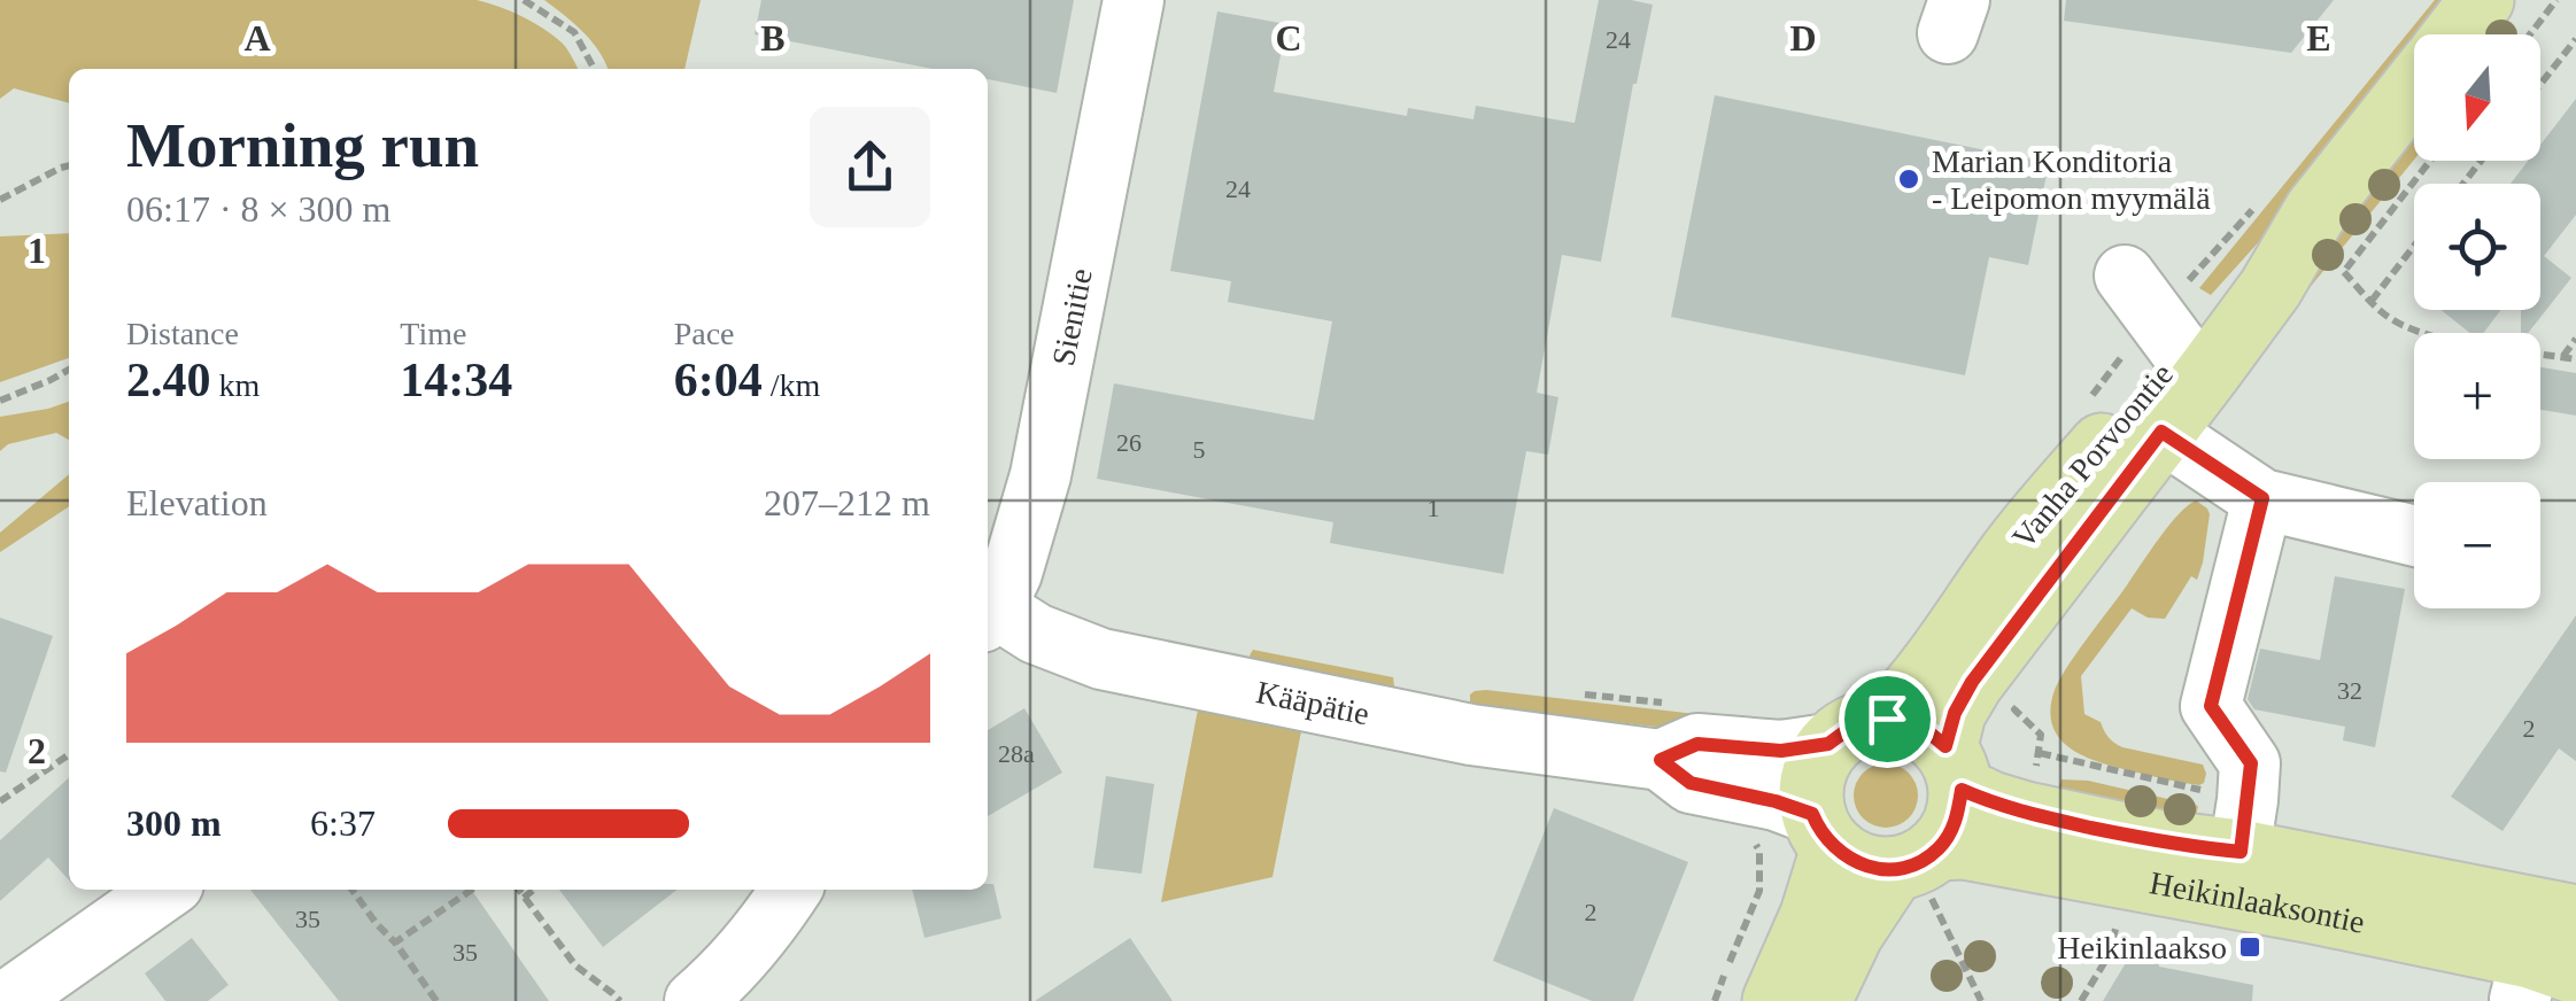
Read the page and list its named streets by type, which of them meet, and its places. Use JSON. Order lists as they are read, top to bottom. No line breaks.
{"streets":{"main road":["Vanha Porvoontie","Heikinlaaksontie"],"street":["Sienitie","Kääpätie"]},"crossings":[["Vanha Porvoontie","Kääpätie"],["Vanha Porvoontie","Heikinlaaksontie"],["Kääpätie","Heikinlaaksontie"]],"places":{"other":["Marian Konditoria - Leipomon myymälä"],"transit":["Heikinlaakso"]},"house_numbers":["24","24","26","5","1","32","2","28a","2","35","35"],"north":"bottom","page":{"map_buttons":["+","−"],"heading":["Morning run","06:17 · 8 × 300 m"],"stats":[["Distance","2.40 km"],["Time","14:34"],["Pace","6:04 /km"]],"chart":["Elevation","207–212 m"],"list":[{"name":"300 m","note":"6:37"}]},"grid":{"columns":["A","B","C","D","E"],"rows":["1","2"]}}
